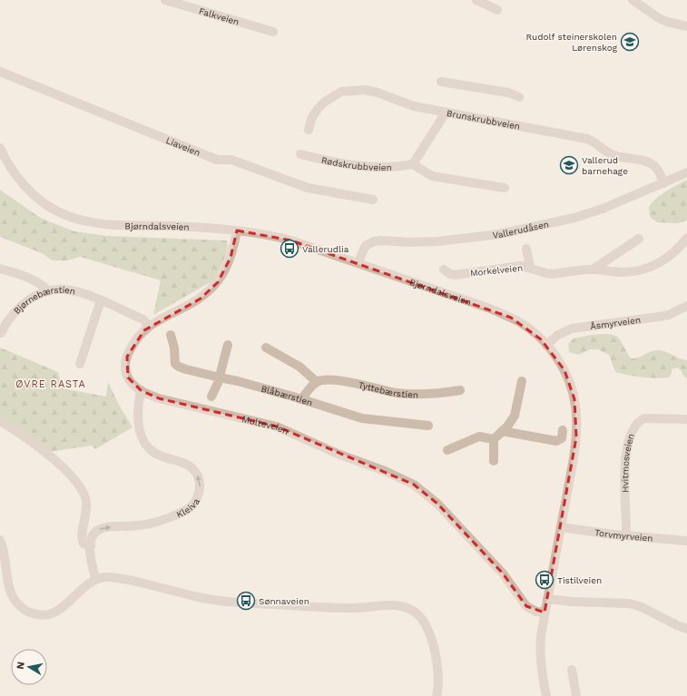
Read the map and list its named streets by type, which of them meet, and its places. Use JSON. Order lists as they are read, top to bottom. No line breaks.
{"streets":{"street":["Falkveien","Brunskrubbveien","Liaveien","Rødskrubbveien","Bjørndalsveien","Vallerudåsen","Morkelveien","Bjørnebærstien","Åsmyrveien","Tyttebærstien","Blåbærstien","Multeveien","Hvitmosveien","Kleiva","Torvmyrveien"]},"crossings":[["Brunskrubbveien","Vallerudåsen"],["Bjørndalsveien","Vallerudåsen"],["Bjørndalsveien","Åsmyrveien"],["Bjørndalsveien","Multeveien"],["Bjørndalsveien","Torvmyrveien"],["Bjørnebærstien","Multeveien"],["Multeveien","Kleiva"],["Hvitmosveien","Torvmyrveien"]],"districts":["ØVRE RASTA"],"places":{"school or university":["Rudolf steinerskolen Lørenskog","Vallerud barnehage"],"bus stop":["Vallerudlia","Tistilveien","Sønnaveien"]},"north":"left"}
